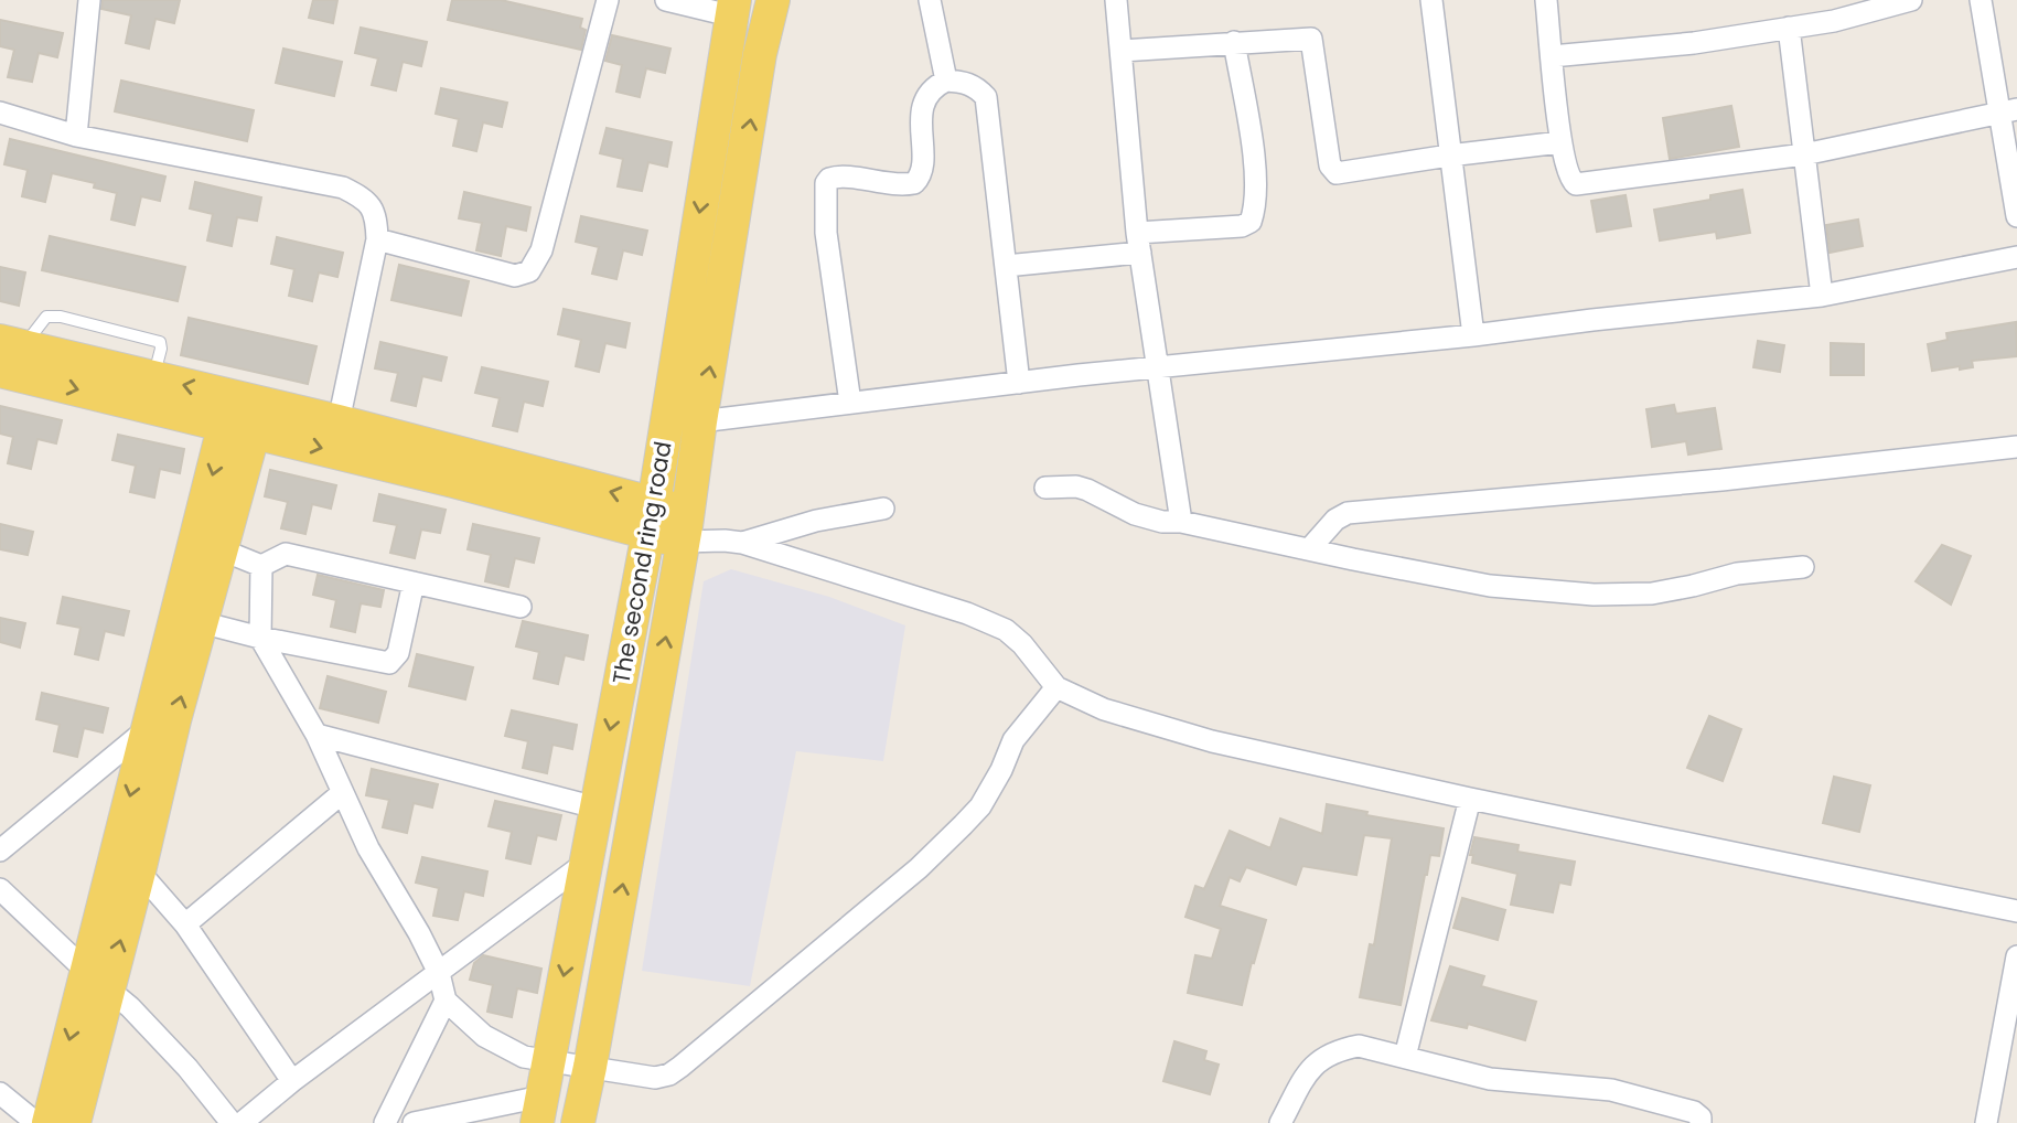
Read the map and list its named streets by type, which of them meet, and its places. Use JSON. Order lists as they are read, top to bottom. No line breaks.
{"streets":{"main road":["The second ring road"]}}
